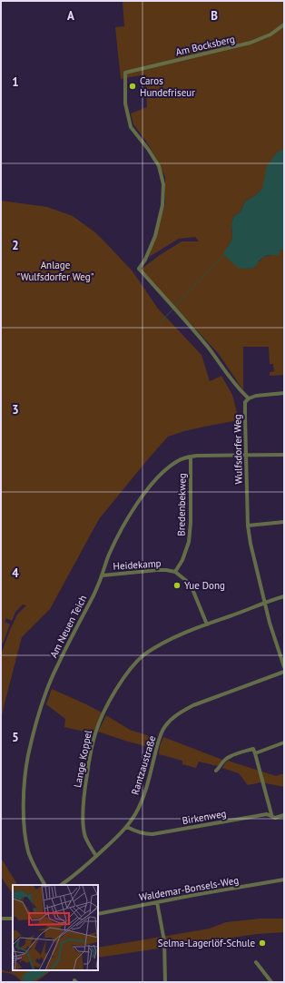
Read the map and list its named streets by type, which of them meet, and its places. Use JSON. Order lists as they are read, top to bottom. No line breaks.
{"streets":{"street":["Am Bocksberg","Wulfsdorfer Weg","Bredenbekweg","Heidekamp","Am Neuen Teich","Lange Koppel","Rantzaustraße","Birkenweg","Waldemar-Bonsels-Weg"]},"crossings":[["Am Bocksberg","Wulfsdorfer Weg"],["Wulfsdorfer Weg","Am Neuen Teich"],["Wulfsdorfer Weg","Lange Koppel"],["Bredenbekweg","Heidekamp"],["Bredenbekweg","Am Neuen Teich"],["Heidekamp","Am Neuen Teich"],["Heidekamp","Lange Koppel"],["Lange Koppel","Rantzaustraße"],["Rantzaustraße","Birkenweg"]],"parks":["Anlage \"Wulfsdorfer Weg\""],"places":["Caros Hundefriseur","Yue Dong","Selma-Lagerlöf-Schule"],"grid":{"columns":["A","B"],"rows":["1","2","3","4","5"]}}
